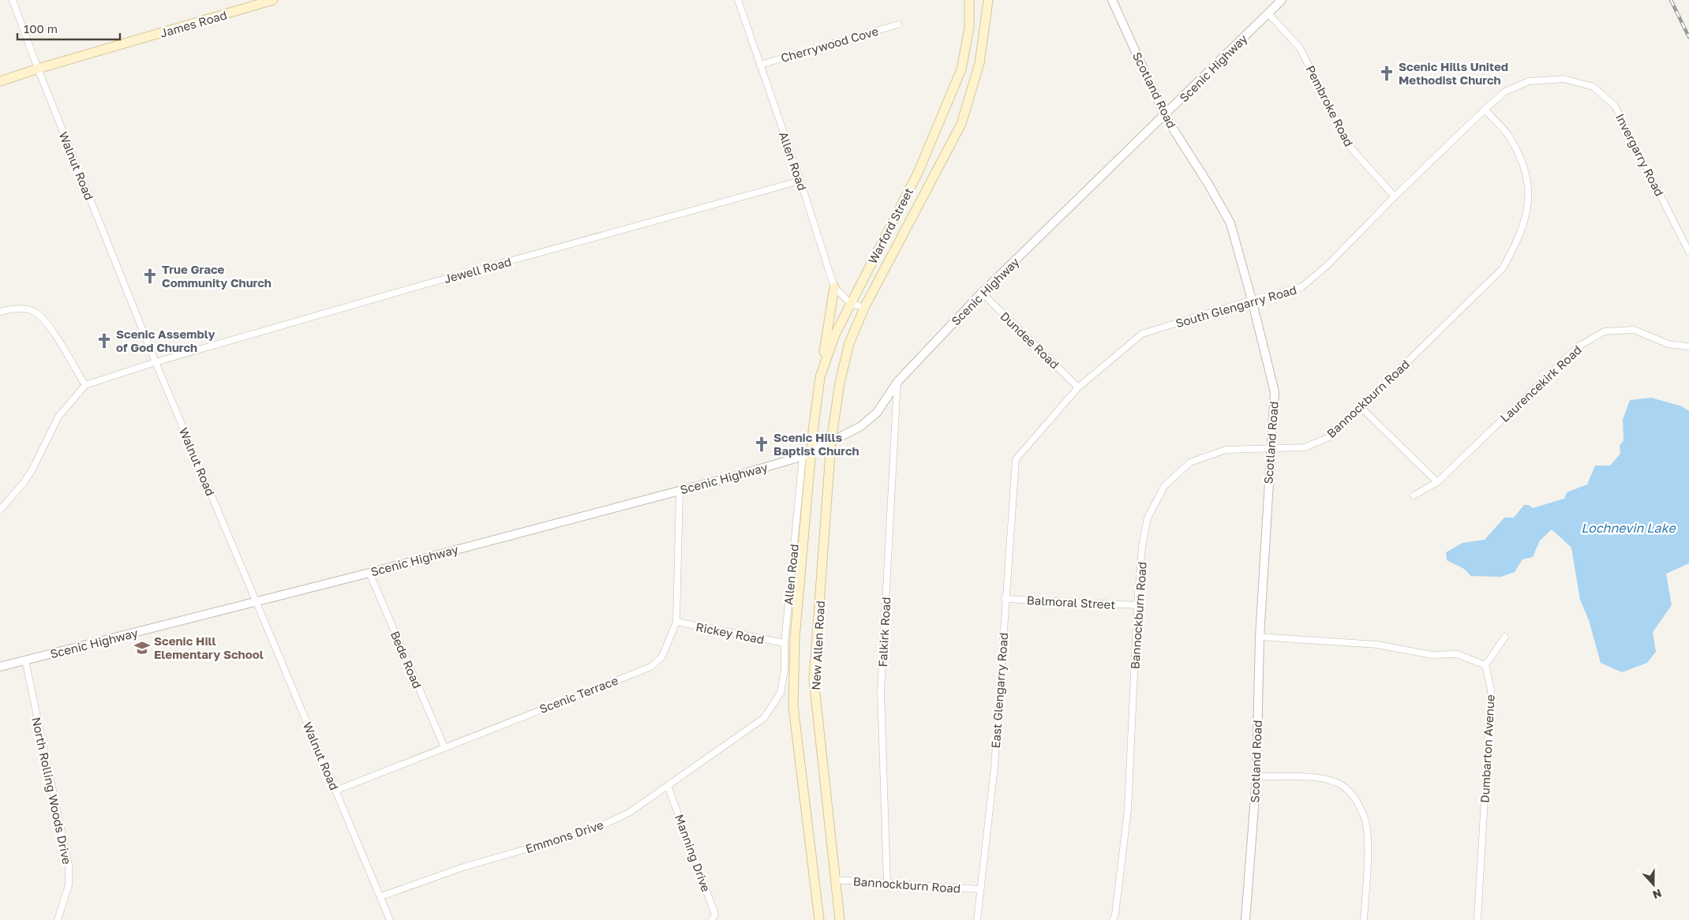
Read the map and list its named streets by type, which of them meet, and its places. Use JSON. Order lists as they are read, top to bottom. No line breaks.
{"streets":{"main road":["James Road","Warford Street","New Allen Road"],"street":["Cherrywood Cove","Scenic Highway","Scotland Road","Pembroke Road","Invergarry Road","Allen Road","Walnut Road","Jewell Road","South Glengarry Road","Dundee Road","Laurencekirk Road","Bannockburn Road","Balmoral Street","Falkirk Road","Rickey Road","Bede Road","East Glengarry Road","Scenic Terrace","Dumbarton Avenue","North Rolling Woods Drive","Emmons Drive","Manning Drive"]},"crossings":[["James Road","Walnut Road"],["Cherrywood Cove","Allen Road"],["Scenic Highway","Scotland Road"],["Scenic Highway","Pembroke Road"],["Scenic Highway","Allen Road"],["Scenic Highway","Walnut Road"],["Scenic Highway","Warford Street"],["Scenic Highway","Dundee Road"],["Scenic Highway","Falkirk Road"],["Scenic Highway","New Allen Road"],["Scenic Highway","Bede Road"],["Scenic Highway","Scenic Terrace"],["Scenic Highway","North Rolling Woods Drive"],["Scotland Road","South Glengarry Road"],["Scotland Road","Bannockburn Road"],["Pembroke Road","South Glengarry Road"],["Invergarry Road","South Glengarry Road"],["Invergarry Road","Bannockburn Road"],["Allen Road","Warford Street"],["Allen Road","Jewell Road"],["Allen Road","Rickey Road"],["Allen Road","Emmons Drive"],["Walnut Road","Jewell Road"],["Walnut Road","Scenic Terrace"],["Walnut Road","Emmons Drive"],["Warford Street","New Allen Road"],["South Glengarry Road","Dundee Road"],["South Glengarry Road","Bannockburn Road"],["South Glengarry Road","East Glengarry Road"],["Bannockburn Road","Balmoral Street"],["Bannockburn Road","Falkirk Road"],["Bannockburn Road","New Allen Road"],["Bannockburn Road","East Glengarry Road"],["Balmoral Street","East Glengarry Road"],["Rickey Road","Scenic Terrace"],["Bede Road","Scenic Terrace"],["Emmons Drive","Manning Drive"]],"water":["Lochnevin Lake"],"places":{"church":["Scenic Hills United Methodist Church","True Grace Community Church","Scenic Assembly of God Church","Scenic Hills Baptist Church"],"school or university":["Scenic Hill Elementary School"]},"scale_bar":"100 m","north":"bottom"}
